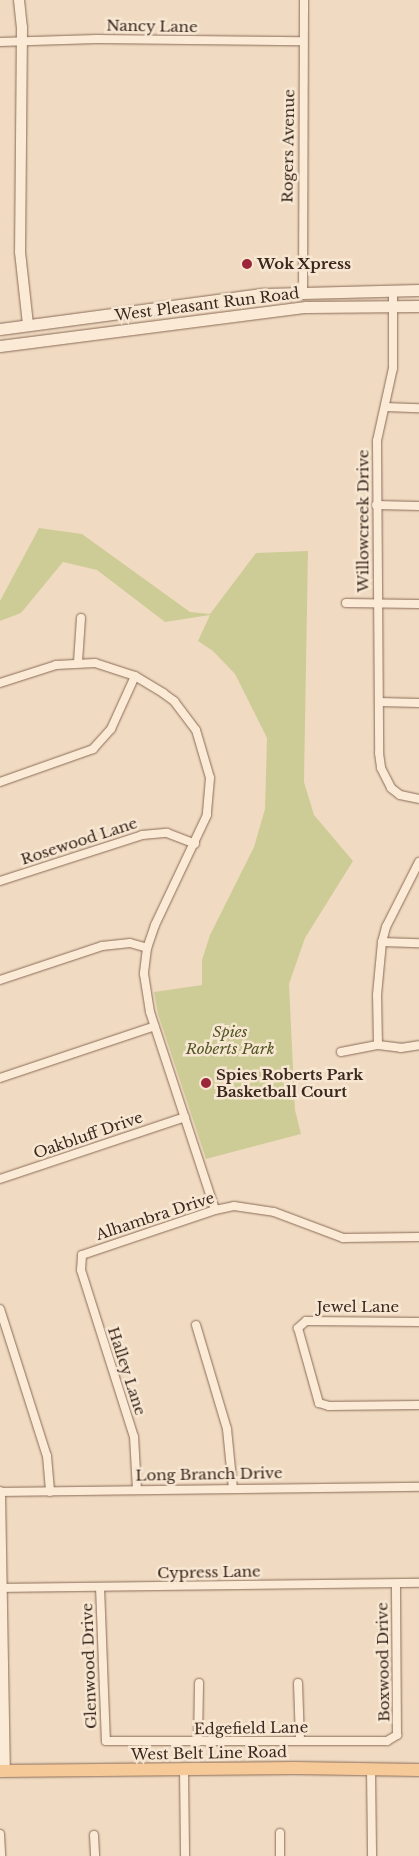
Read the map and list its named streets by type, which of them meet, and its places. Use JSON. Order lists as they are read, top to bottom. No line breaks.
{"streets":{"main road":["West Pleasant Run Road","West Belt Line Road"],"street":["Nancy Lane","Rogers Avenue","Willowcreek Drive","Rosewood Lane","Oakbluff Drive","Alhambra Drive","Jewel Lane","Halley Lane","Long Branch Drive","Cypress Lane","Boxwood Drive","Glenwood Drive","Edgefield Lane"]},"crossings":[["Nancy Lane","Rogers Avenue"],["Rogers Avenue","West Pleasant Run Road"],["West Pleasant Run Road","Willowcreek Drive"],["Alhambra Drive","Halley Lane"],["Halley Lane","Long Branch Drive"],["Cypress Lane","Boxwood Drive"],["Cypress Lane","Glenwood Drive"],["Boxwood Drive","Edgefield Lane"],["Glenwood Drive","Edgefield Lane"]],"parks":["Spies Roberts Park"],"places":["Wok Xpress","Spies Roberts Park Basketball Court"]}
